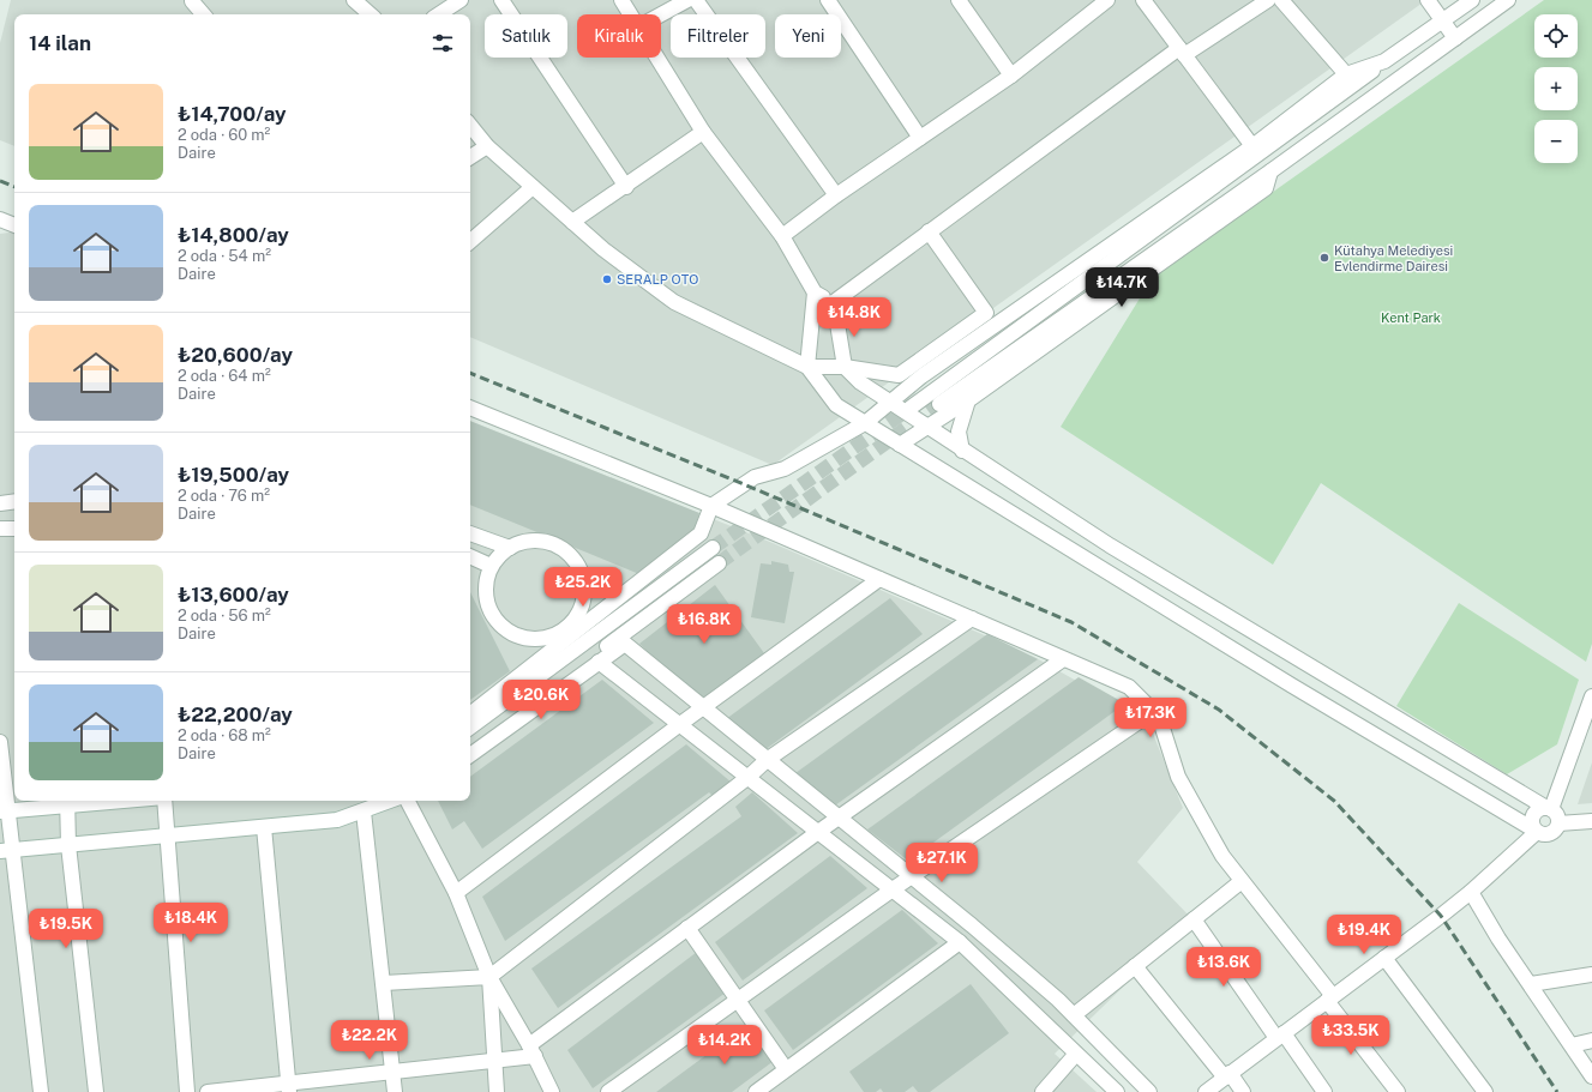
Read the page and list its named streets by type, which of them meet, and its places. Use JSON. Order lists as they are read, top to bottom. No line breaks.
{"parks":["Kent Park"],"places":["Kütahya Melediyesi Evlendirme Dairesi","SERALP OTO"],"page":{"map_buttons":["+","−"],"chip":["Satılık","Kiralık","Filtreler","Yeni"],"heading":"14 ilan","list":[{"name":"₺14,700/ay","note":"2 oda · 60 m² · Daire"},{"name":"₺14,800/ay","note":"2 oda · 54 m² · Daire"},{"name":"₺20,600/ay","note":"2 oda · 64 m² · Daire"},{"name":"₺19,500/ay","note":"2 oda · 76 m² · Daire"},{"name":"₺13,600/ay","note":"2 oda · 56 m² · Daire"},{"name":"₺22,200/ay","note":"2 oda · 68 m² · Daire"}],"price":["₺14.7K","₺14.8K","₺25.2K","₺16.8K","₺20.6K","₺17.3K","₺27.1K","₺18.4K","₺19.5K","₺19.4K","₺13.6K","₺33.5K","₺22.2K","₺14.2K"]}}
